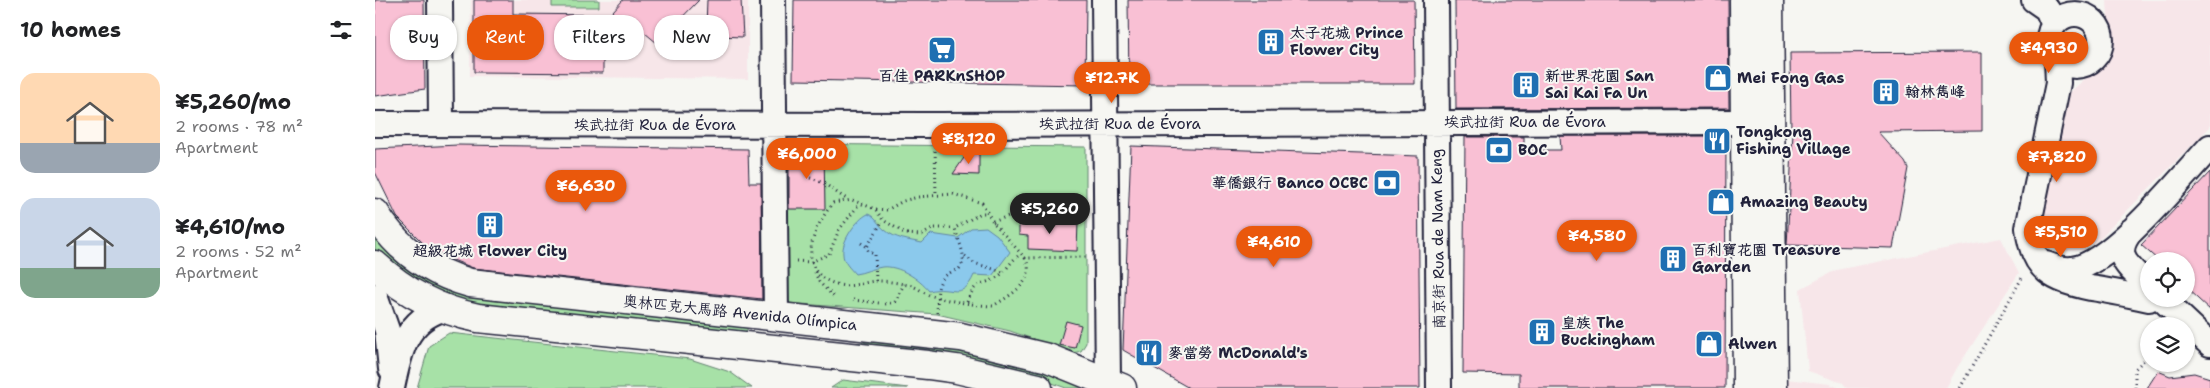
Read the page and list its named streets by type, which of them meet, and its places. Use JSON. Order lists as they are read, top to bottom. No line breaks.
{"streets":{"main road":["奧林匹克大馬路 Avenida Olímpica"],"street":["埃武拉街 Rua de Évora","南京街 Rua de Nam Keng"]},"crossings":[["埃武拉街 Rua de Évora","南京街 Rua de Nam Keng"]],"places":{"building":["太子花城 Prince Flower City","新世界花園 San Sai Kai Fa Un","翰林雋峰","超級花城 Flower City","百利寶花園 Treasure Garden","皇族 The Buckingham"],"supermarket":["百佳 PARKnSHOP"],"shop":["Mei Fong Gas","Amazing Beauty","Alwen"],"restaurant":["Tongkong Fishing Village","麥當勞 McDonald's"],"bank":["BOC","華僑銀行 Banco OCBC"]},"page":{"heading":"10 homes","chip":["Buy","Rent","Filters","New"],"price":["¥4,930","¥12.7K","¥8,120","¥6,000","¥7,820","¥6,630","¥5,260","¥5,510","¥4,580","¥4,610"],"list":[{"name":"¥5,260/mo","note":"2 rooms · 78 m² · Apartment"},{"name":"¥4,610/mo","note":"2 rooms · 52 m² · Apartment"}]}}
